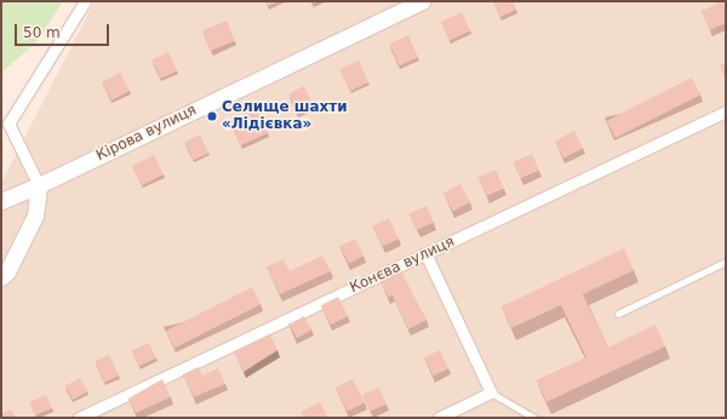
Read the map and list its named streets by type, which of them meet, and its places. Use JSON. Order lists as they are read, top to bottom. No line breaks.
{"streets":{"main road":["Кірова вулиця"],"street":["Конєва вулиця"]},"places":["Селище шахти «Лідієвка»"],"scale_bar":"50 m"}
